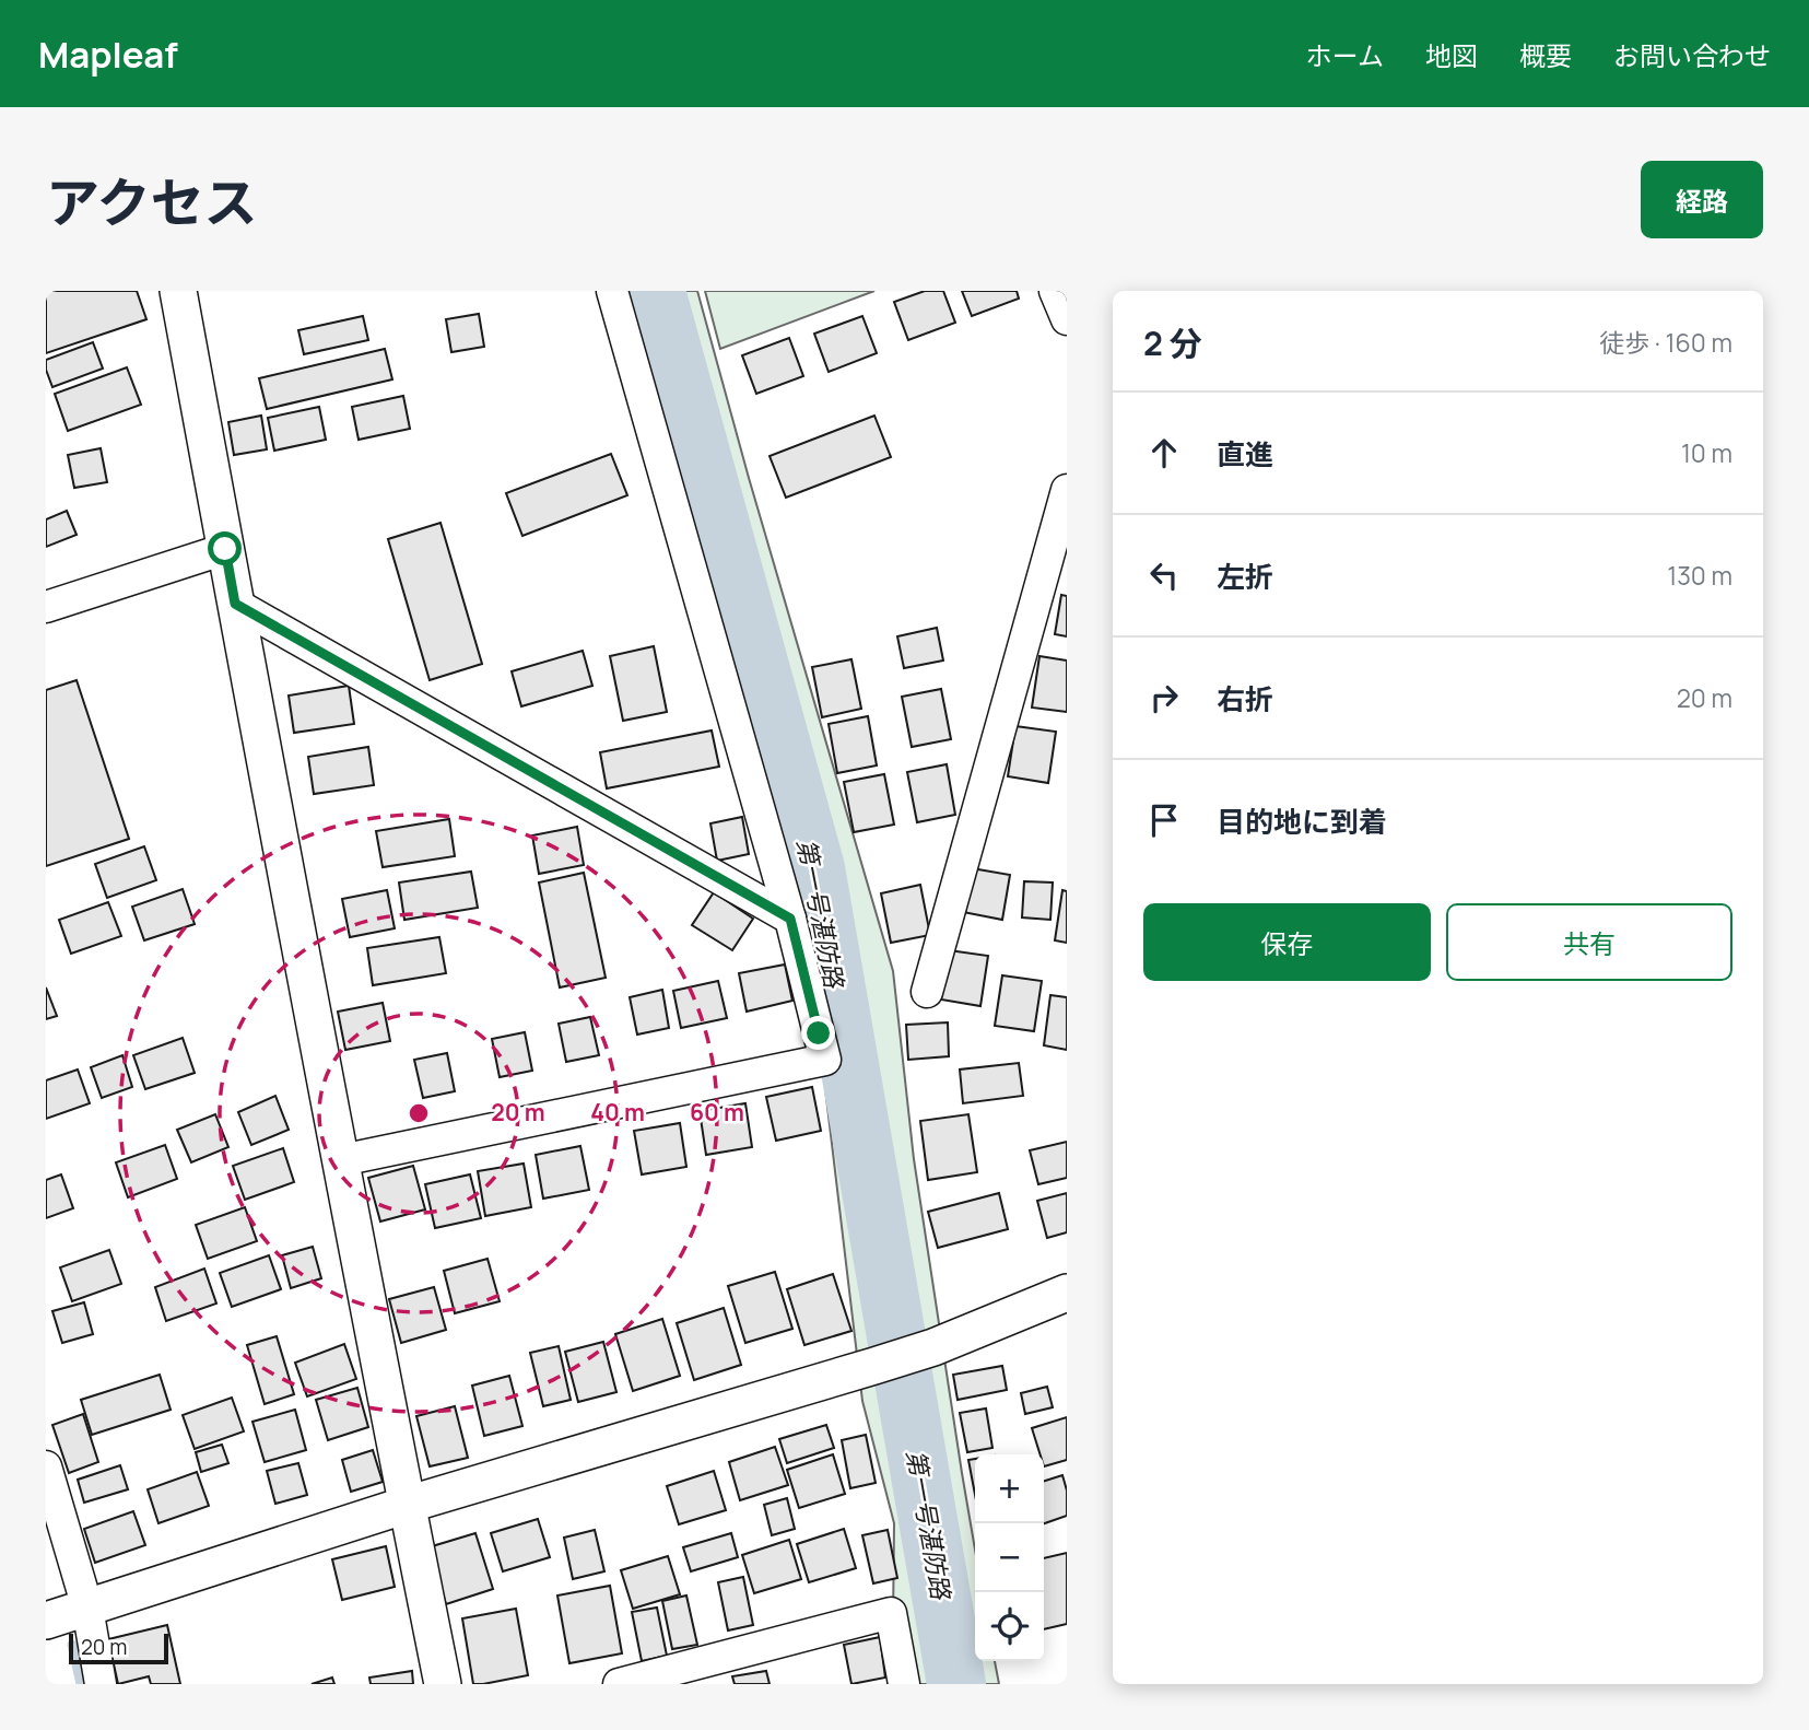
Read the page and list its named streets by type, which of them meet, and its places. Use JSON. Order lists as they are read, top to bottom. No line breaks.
{"water":["第一号湛防路"],"scale_bar":"20 m","page":{"header":"Mapleaf","nav":["ホーム","地図","概要","お問い合わせ"],"title":"アクセス","buttons":["経路",["保存","共有"]],"heading":["2 分","徒歩 · 160 m"],"list":[["直進","10 m"],["左折","130 m"],["右折","20 m"],"目的地に到着"],"map_buttons":["+","−"],"scale":"20 m"},"rings":["20 m","40 m","60 m"]}
